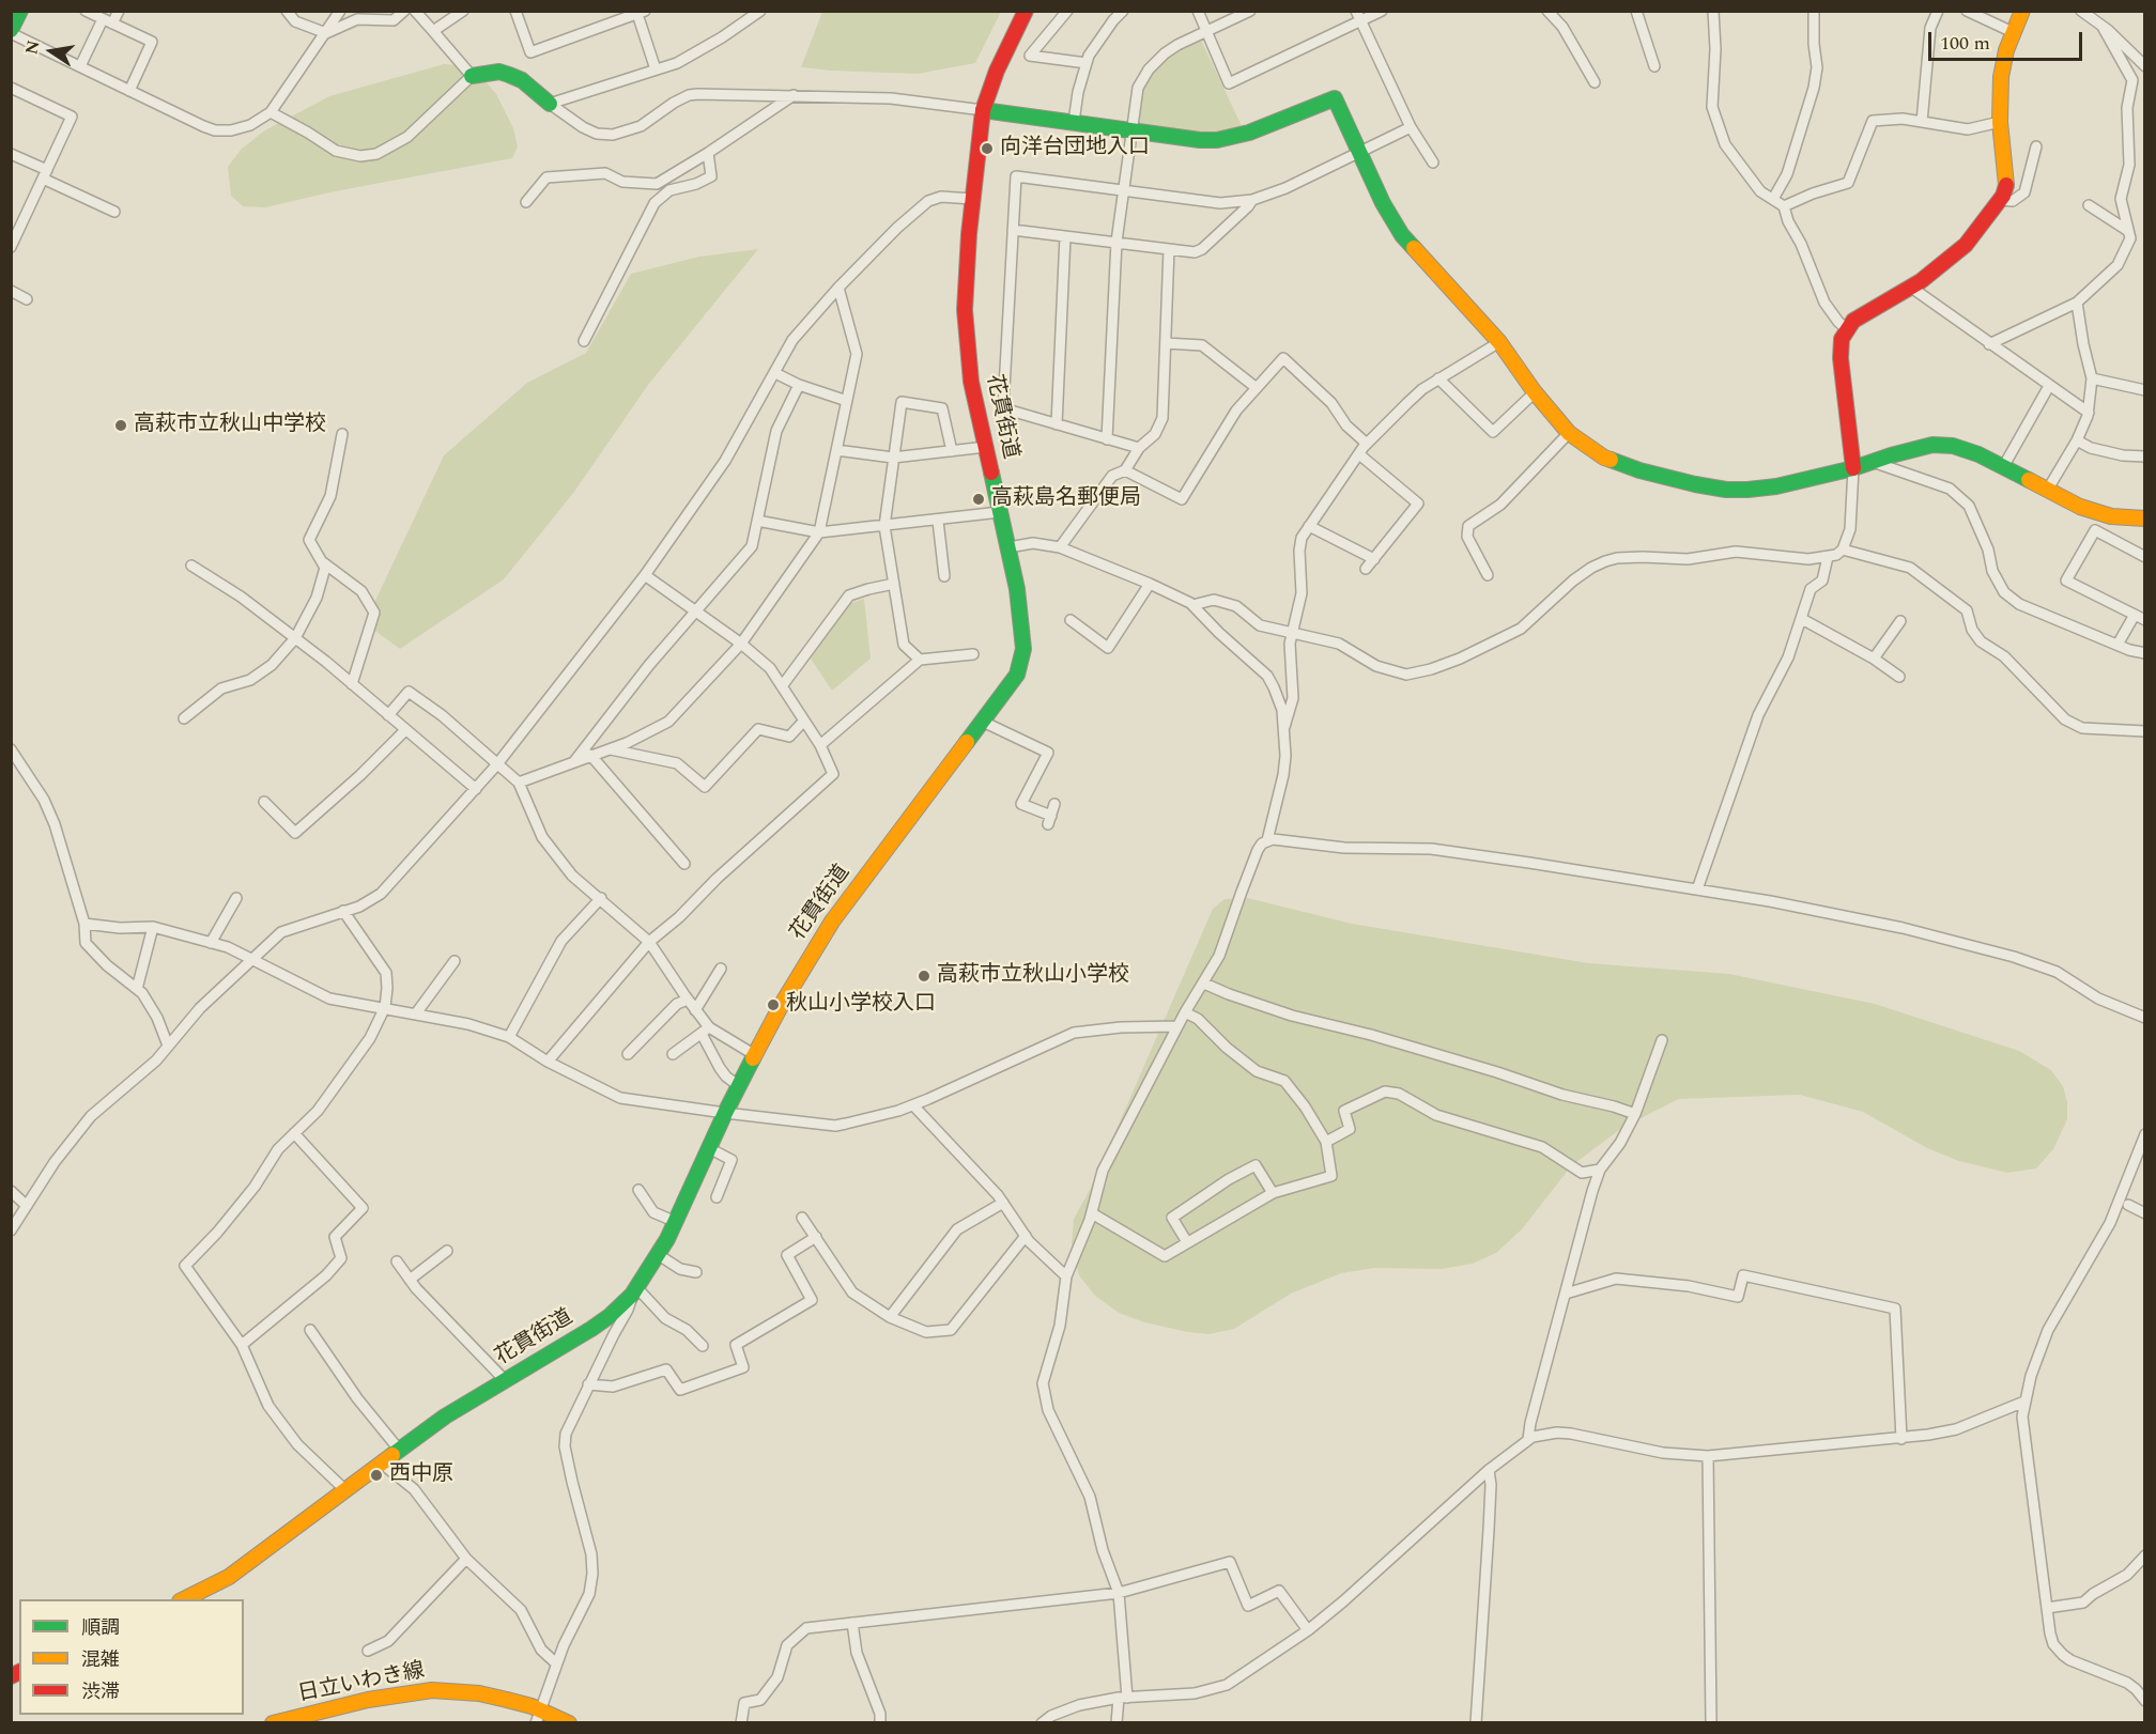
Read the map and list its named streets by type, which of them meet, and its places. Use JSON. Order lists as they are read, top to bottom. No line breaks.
{"streets":{"main road":["花貫街道","日立いわき線"]},"places":["向洋台団地入口","高萩市立秋山中学校","高萩島名郵便局","高萩市立秋山小学校","秋山小学校入口","西中原"],"legend":["順調","混雑","渋滞"],"scale_bar":"100 m","north":"left"}
